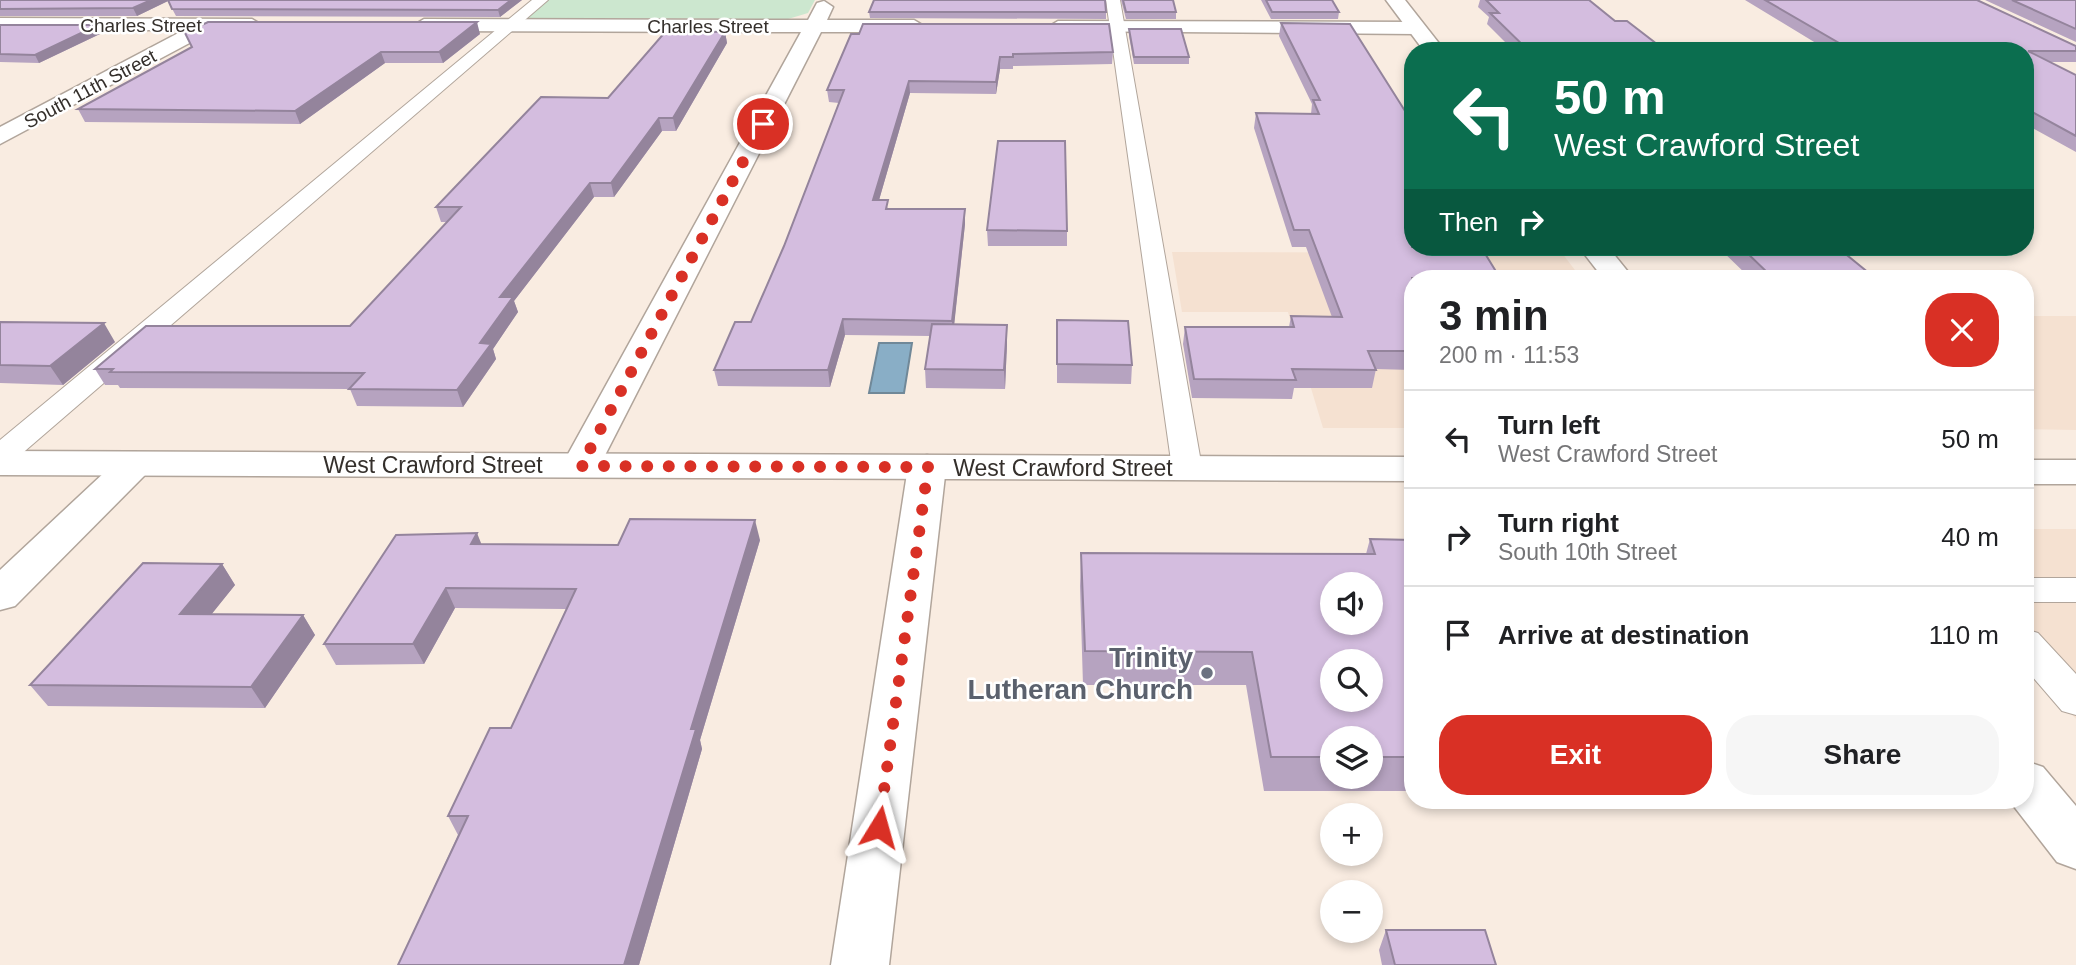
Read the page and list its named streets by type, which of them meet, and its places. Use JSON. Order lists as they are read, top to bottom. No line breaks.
{"streets":{"street":["Charles Street","South 11th Street","West Crawford Street"]},"crossings":[["Charles Street","South 11th Street"]],"places":["Trinity Lutheran Church"],"page":{"turn":["50 m","West Crawford Street"],"then":"Then","heading":["3 min","200 m · 11:53"],"list":[{"name":"Turn left","note":"West Crawford Street","value":"50 m"},{"name":"Turn right","note":"South 10th Street","value":"40 m"},{"name":"Arrive at destination","value":"110 m"}],"map_buttons":["+","−"],"buttons":["Exit","Share"]}}
